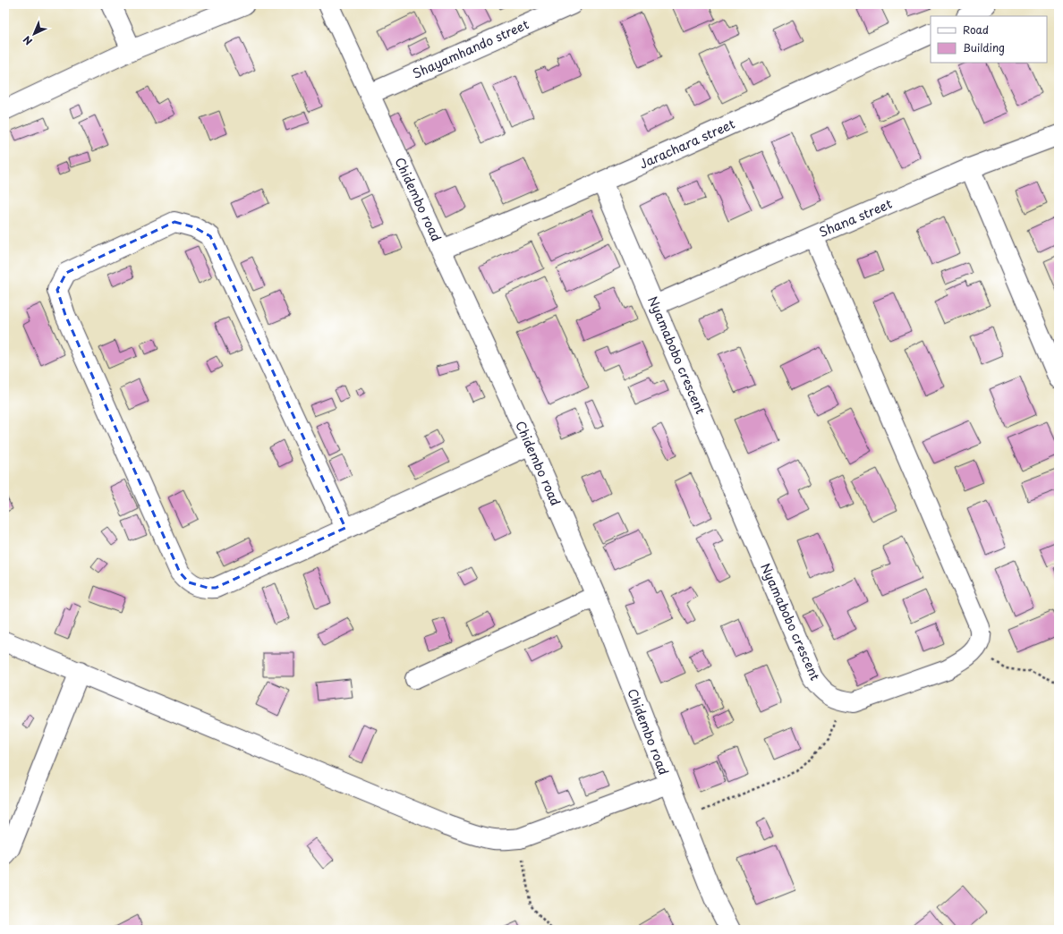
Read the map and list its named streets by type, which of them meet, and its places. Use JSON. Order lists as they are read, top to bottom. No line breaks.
{"streets":{"street":["Shayamhando street","Jarachara street","Chidembo road","Shana street","Nyamabobo crescent"]},"crossings":[["Shayamhando street","Chidembo road"],["Jarachara street","Chidembo road"],["Jarachara street","Nyamabobo crescent"],["Shana street","Nyamabobo crescent"]],"legend":["Road","Building"],"north":"bottom left"}
